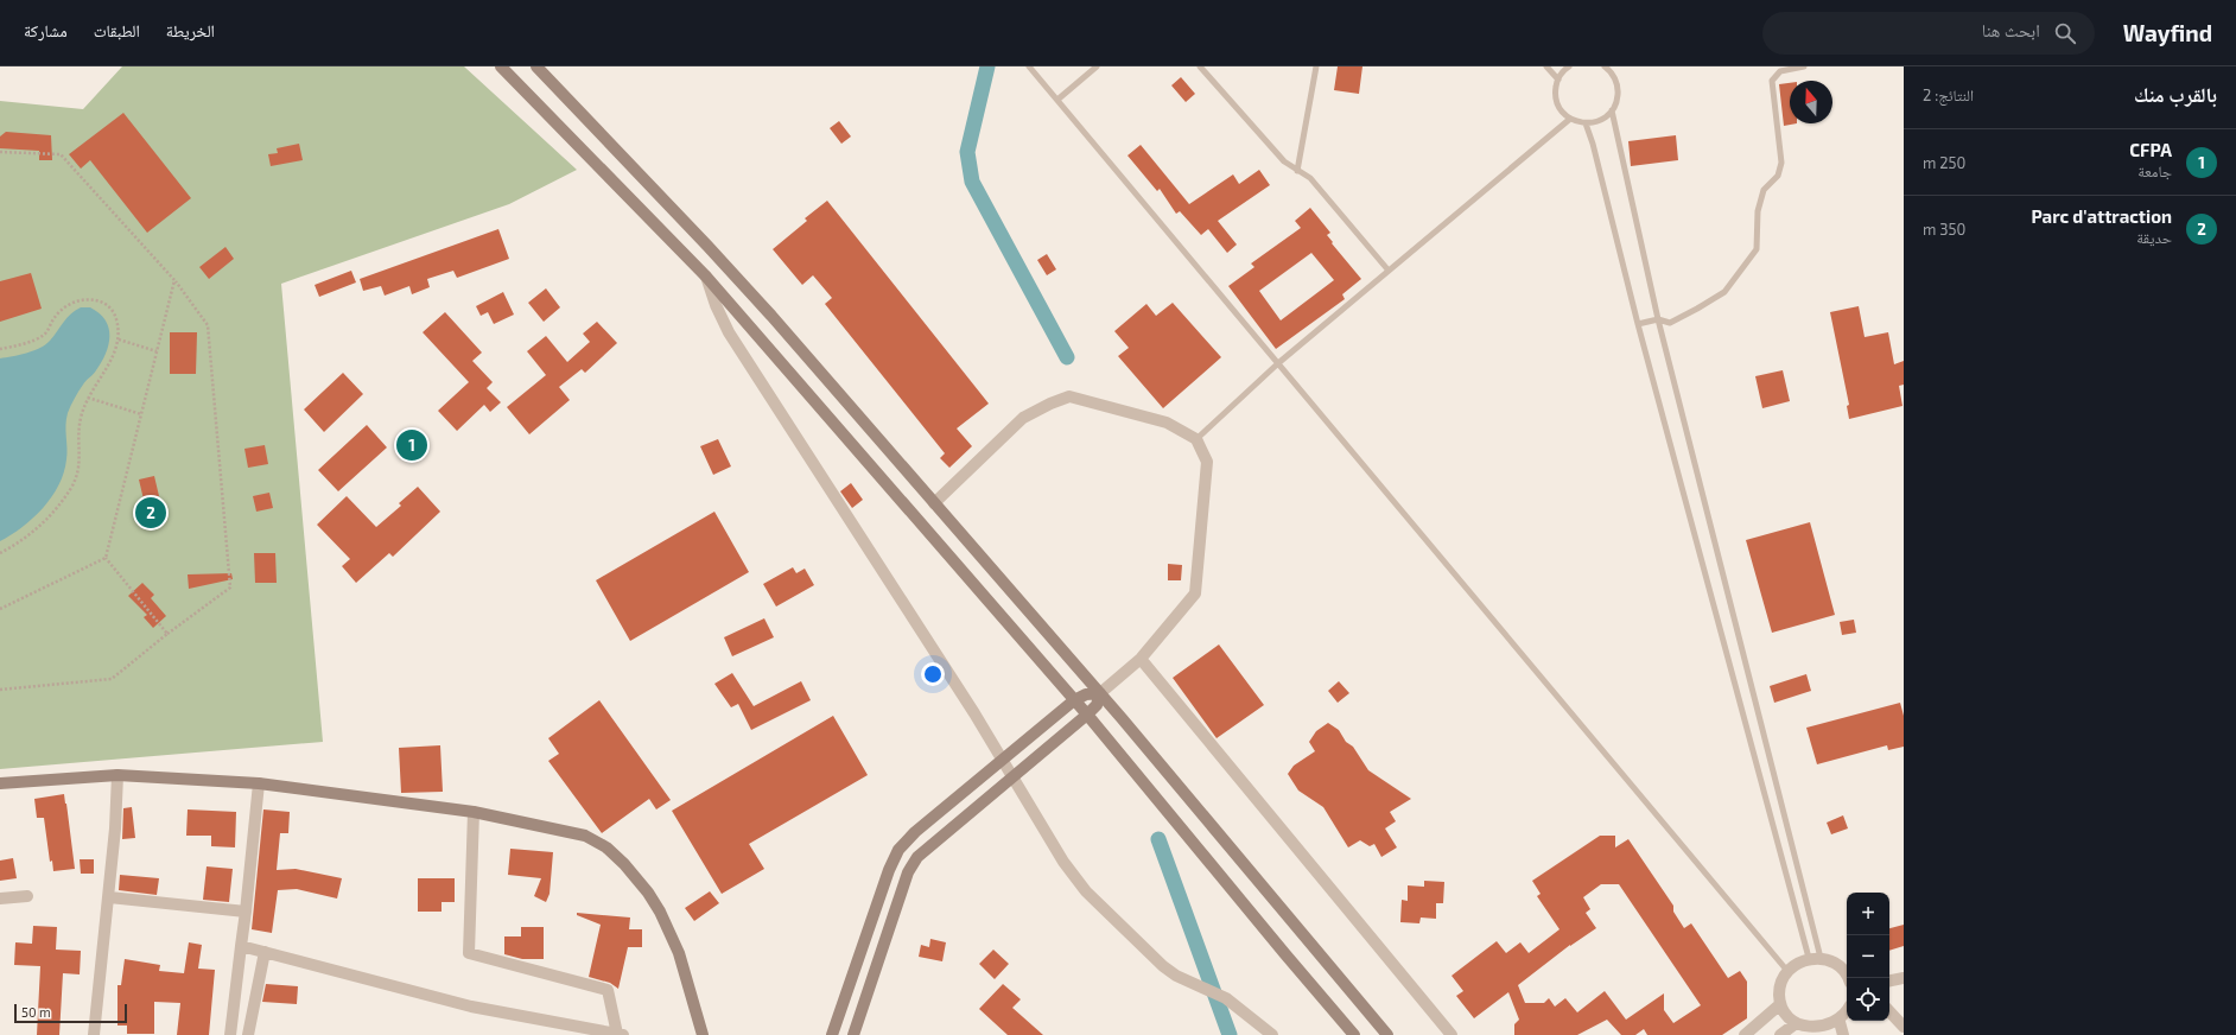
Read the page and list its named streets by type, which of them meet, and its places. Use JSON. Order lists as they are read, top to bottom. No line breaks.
{"scale_bar":"50 m","north":"top","page":{"header":"Wayfind","search":"ابحث هنا","nav":["الخريطة","الطبقات","مشاركة"],"heading":["بالقرب منك","النتائج: 2"],"list":[{"mark":"1","name":"CFPA","note":"جامعة","value":"250 m"},{"mark":"2","name":"Parc d'attraction","note":"حديقة","value":"350 m"}],"pins":["1","2"],"map_buttons":["+","−"],"scale":"50 m"}}
